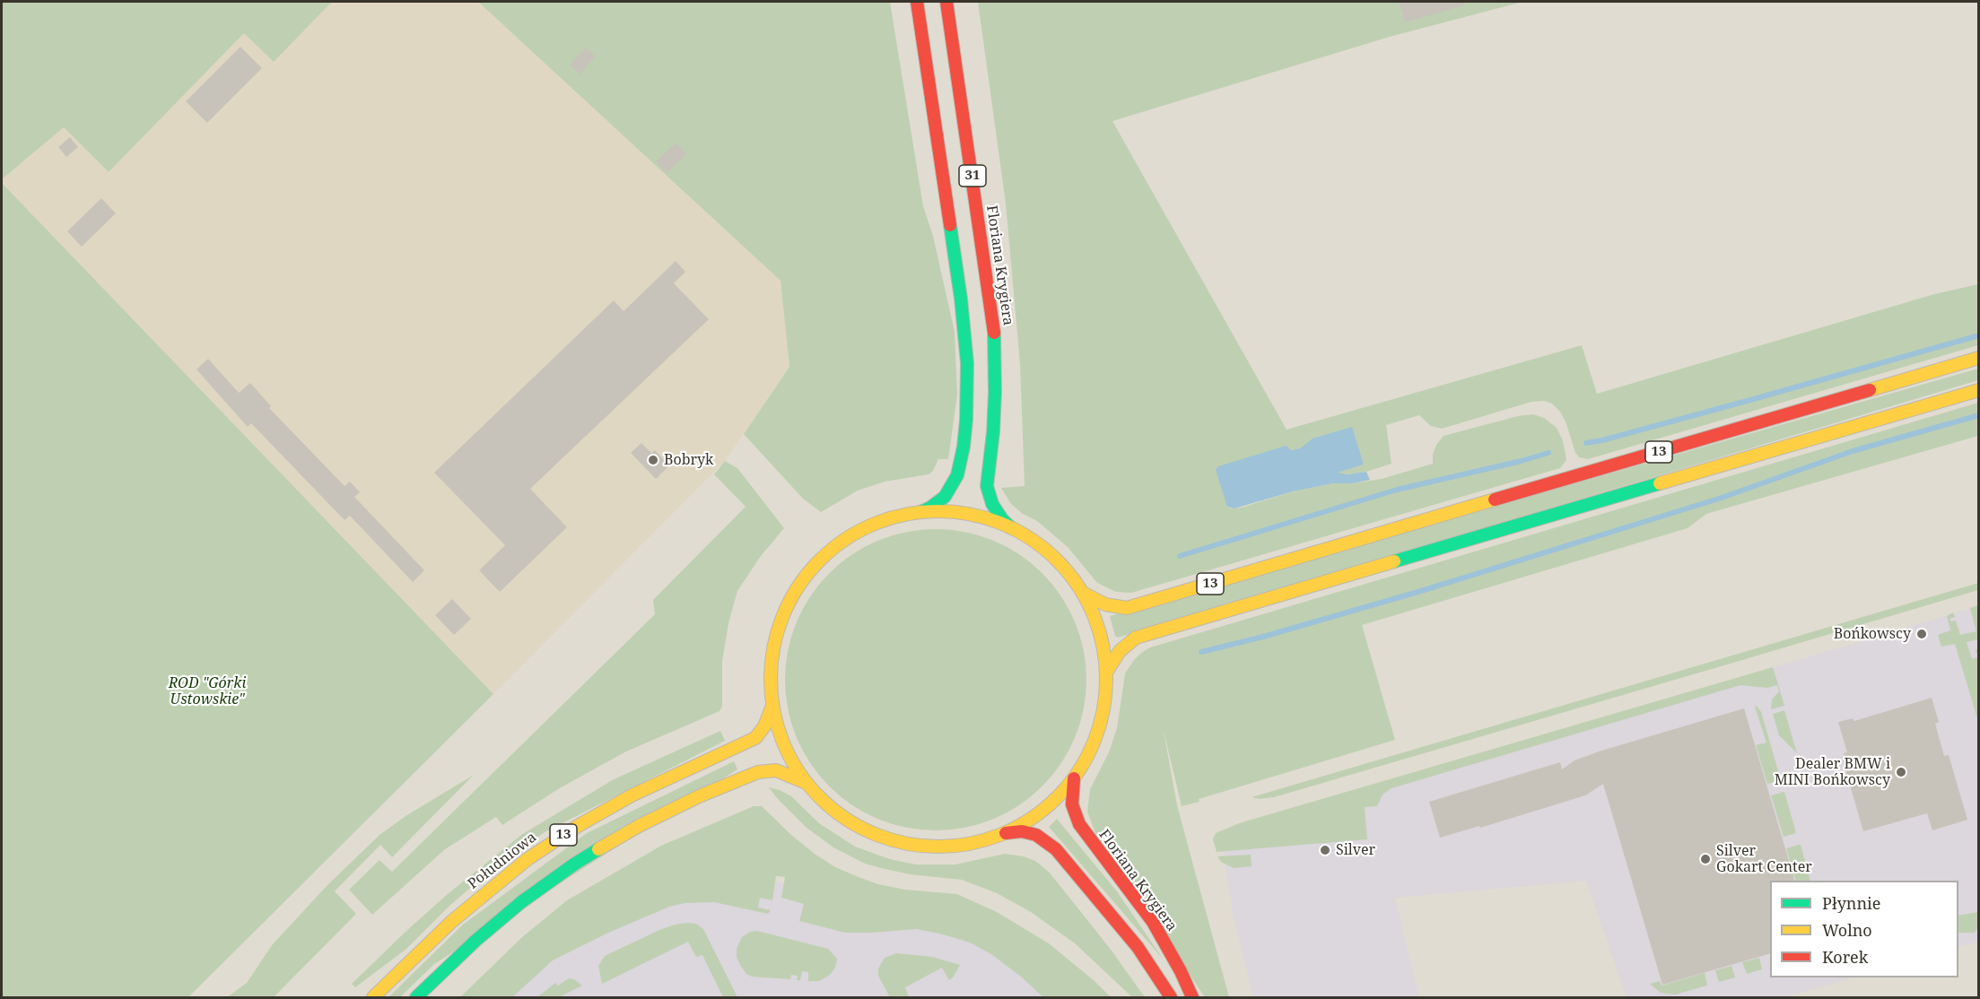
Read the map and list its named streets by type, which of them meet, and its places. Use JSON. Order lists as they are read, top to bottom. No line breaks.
{"streets":{"main road":["31","Floriana Krygiera","13","Południowa"]},"crossings":[["31","13"],["Floriana Krygiera","13"],["13","Południowa"]],"parks":["ROD \"Górki Ustowskie\""],"places":["Bobryk","Bońkowscy","Dealer BMW i MINI Bońkowscy","Silver","Silver Gokart Center"],"legend":["Płynnie","Wolno","Korek"]}
